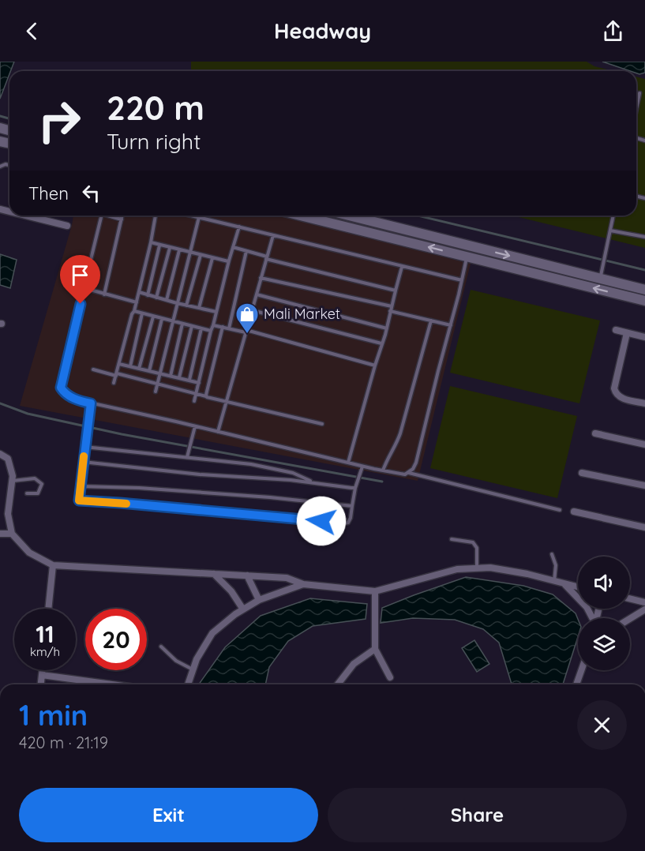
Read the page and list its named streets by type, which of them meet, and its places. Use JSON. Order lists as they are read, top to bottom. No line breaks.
{"places":{"shop":["Mali Market"]},"page":{"header":"Headway","turn":["220 m","Turn right"],"then":"Then","speed":"11 km/h","limit":"20","heading":["1 min","420 m · 21:19"],"buttons":["Exit","Share"]}}
